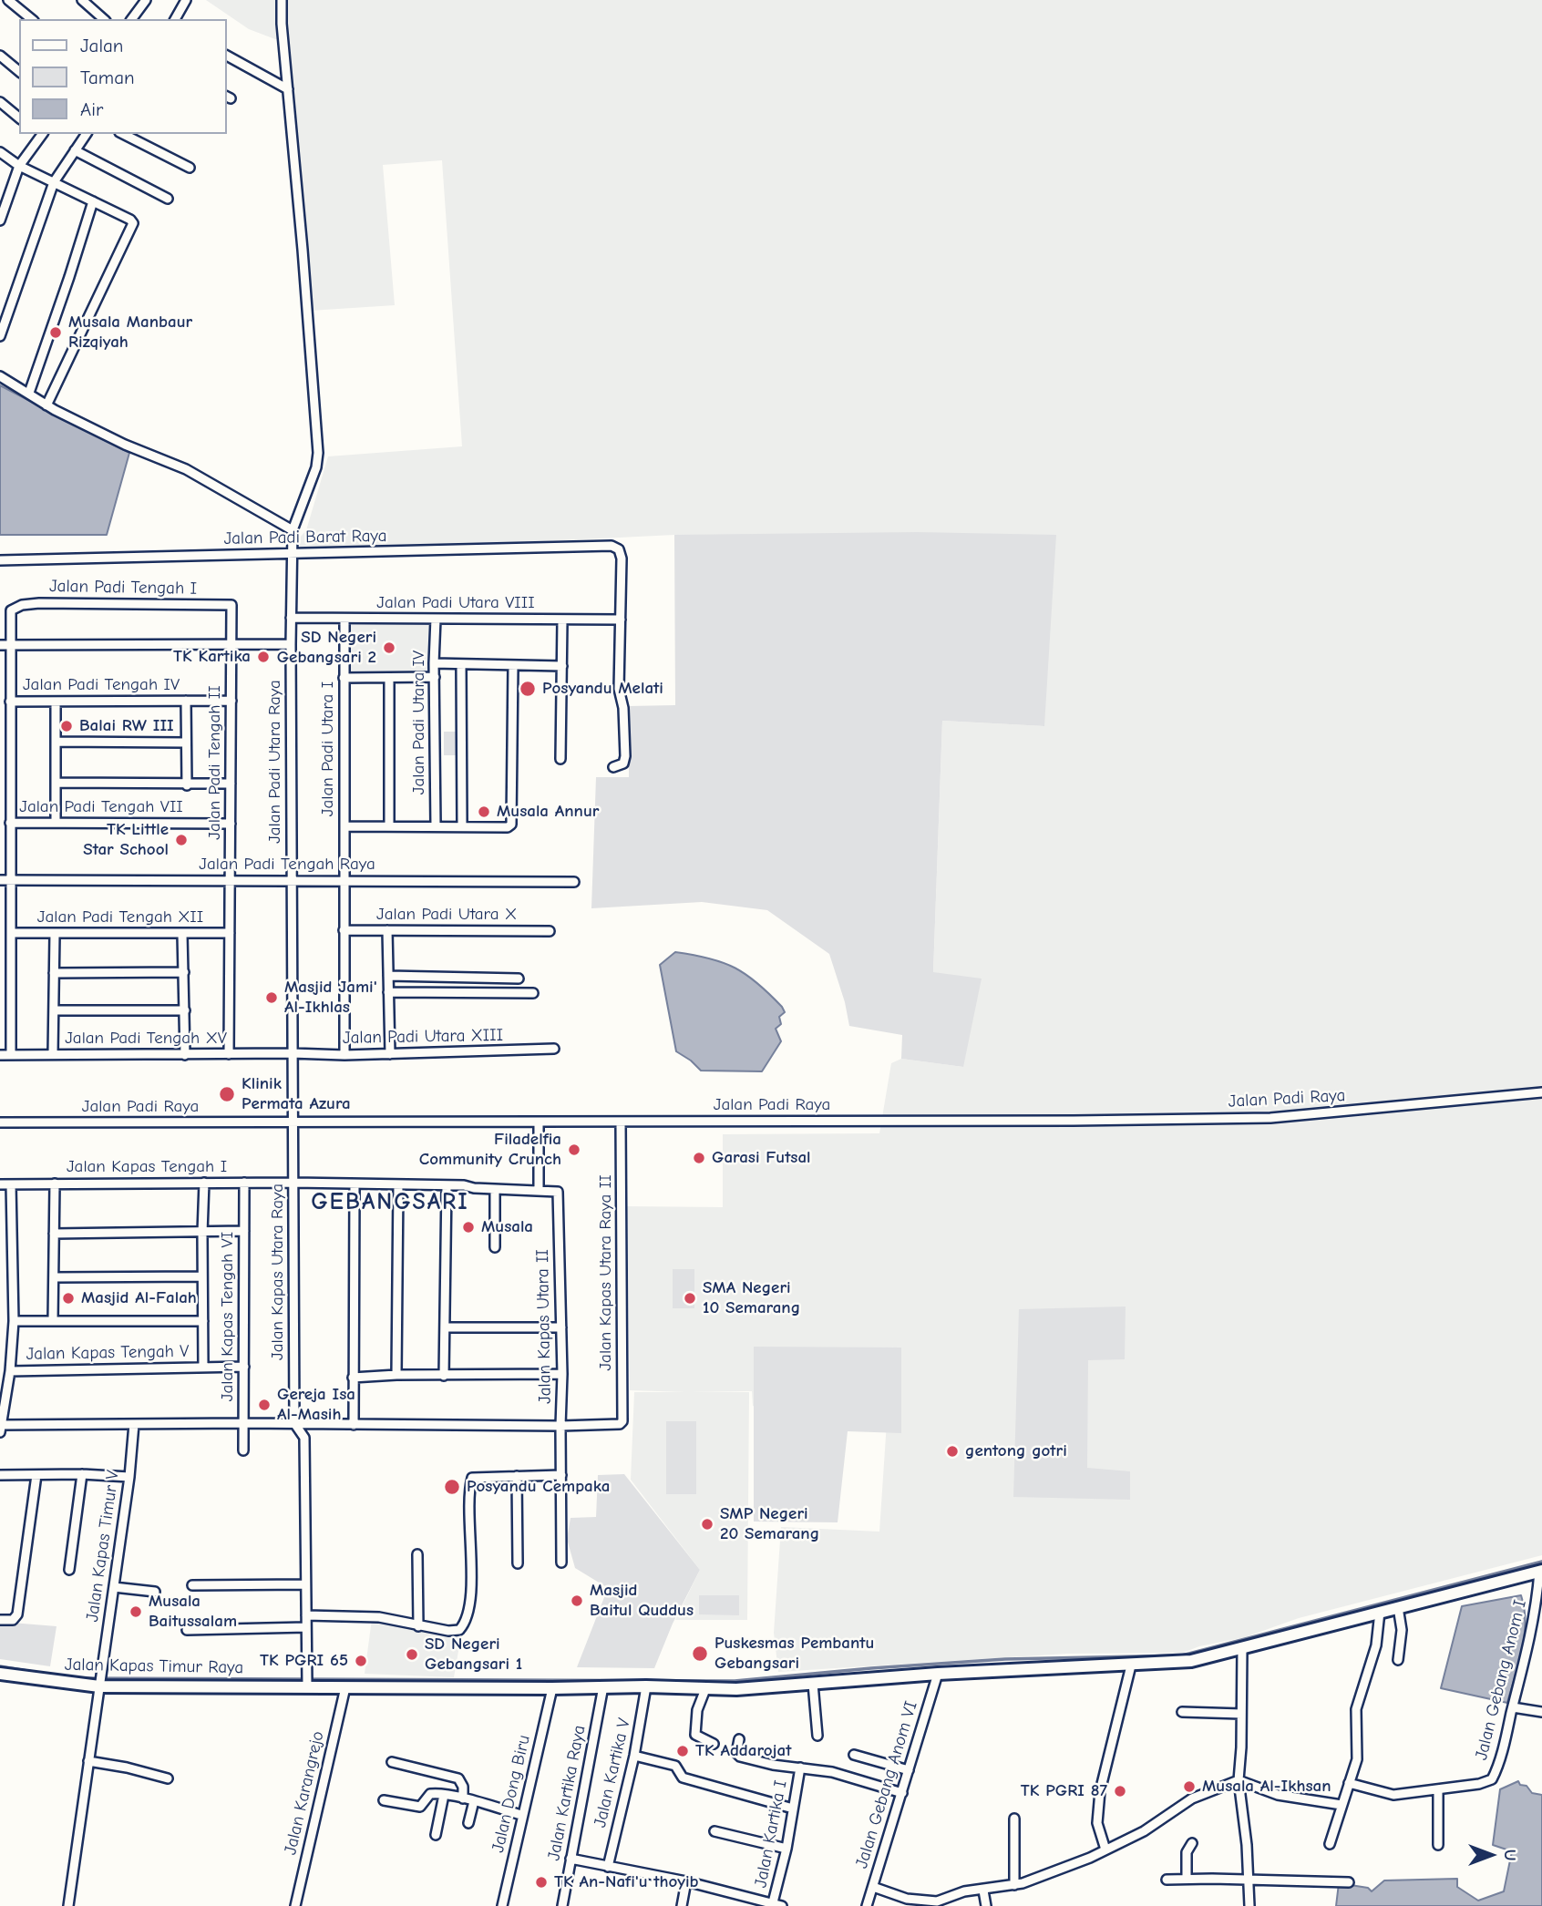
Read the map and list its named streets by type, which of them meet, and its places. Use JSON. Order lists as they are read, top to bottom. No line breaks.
{"streets":{"street":["Jalan Padi Barat Raya","Jalan Padi Tengah I","Jalan Padi Utara VIII","Jalan Padi Tengah IV","Jalan Padi Utara IV","Jalan Padi Utara I","Jalan Padi Utara Raya","Jalan Padi Tengah II","Jalan Padi Tengah VII","Jalan Padi Tengah Raya","Jalan Padi Utara X","Jalan Padi Tengah XII","Jalan Padi Utara XIII","Jalan Padi Tengah XV","Jalan Padi Raya","Jalan Kapas Tengah I","Jalan Kapas Utara Raya","Jalan Kapas Utara Raya II","Jalan Kapas Tengah VI","Jalan Kapas Utara II","Jalan Kapas Tengah V","Jalan Kapas Timur V","Jalan Kapas Timur Raya","Jalan Gebang Anom I","Jalan Kartika V","Jalan Gebang Anom VI","Jalan Karangrejo","Jalan Kartika Raya","Jalan Dong Biru","Jalan Kartika I"]},"crossings":[["Jalan Padi Barat Raya","Jalan Padi Utara VIII"],["Jalan Padi Barat Raya","Jalan Padi Utara Raya"],["Jalan Padi Tengah I","Jalan Padi Tengah II"],["Jalan Padi Utara VIII","Jalan Padi Utara IV"],["Jalan Padi Utara VIII","Jalan Padi Utara I"],["Jalan Padi Utara VIII","Jalan Padi Utara Raya"],["Jalan Padi Tengah IV","Jalan Padi Tengah II"],["Jalan Padi Utara I","Jalan Padi Tengah Raya"],["Jalan Padi Utara I","Jalan Padi Utara X"],["Jalan Padi Utara I","Jalan Padi Utara XIII"],["Jalan Padi Utara Raya","Jalan Padi Tengah Raya"],["Jalan Padi Utara Raya","Jalan Padi Utara XIII"],["Jalan Padi Utara Raya","Jalan Padi Tengah XV"],["Jalan Padi Utara Raya","Jalan Padi Raya"],["Jalan Padi Utara Raya","Jalan Kapas Utara Raya"],["Jalan Padi Tengah II","Jalan Padi Tengah VII"],["Jalan Padi Tengah II","Jalan Padi Tengah Raya"],["Jalan Padi Tengah II","Jalan Padi Tengah XII"],["Jalan Padi Tengah II","Jalan Padi Tengah XV"],["Jalan Padi Utara XIII","Jalan Padi Tengah XV"],["Jalan Padi Raya","Jalan Kapas Utara Raya"],["Jalan Padi Raya","Jalan Kapas Utara Raya II"],["Jalan Kapas Tengah I","Jalan Kapas Utara Raya"],["Jalan Kapas Tengah I","Jalan Kapas Tengah VI"],["Jalan Kapas Tengah I","Jalan Kapas Utara II"],["Jalan Kapas Utara Raya","Jalan Kapas Timur Raya"],["Jalan Kapas Utara Raya II","Jalan Kapas Utara II"],["Jalan Kapas Tengah VI","Jalan Kapas Tengah V"],["Jalan Kapas Timur V","Jalan Kapas Timur Raya"],["Jalan Kapas Timur Raya","Jalan Gebang Anom I"],["Jalan Kapas Timur Raya","Jalan Kartika V"],["Jalan Kapas Timur Raya","Jalan Gebang Anom VI"],["Jalan Kapas Timur Raya","Jalan Karangrejo"],["Jalan Kapas Timur Raya","Jalan Kartika Raya"],["Jalan Kapas Timur Raya","Jalan Dong Biru"]],"districts":["GEBANGSARI"],"places":["Musala Manbaur Rizqiyah","SD Negeri Gebangsari 2","TK Kartika","Posyandu Melati","Balai RW III","Musala Annur","TK Little Star School","Masjid Jami' Al-Ikhlas","Klinik Permata Azura","Filadelfia Community Crunch","Garasi Futsal","Musala","Masjid Al-Falah","SMA Negeri 10 Semarang","Gereja Isa Al-Masih","gentong gotri","Posyandu Cempaka","SMP Negeri 20 Semarang","Masjid Baitul Quddus","Musala Baitussalam","Puskesmas Pembantu Gebangsari","SD Negeri Gebangsari 1","TK PGRI 65","TK Addarojat","Musala Al-Ikhsan","TK PGRI 87","TK An-Nafi'u thoyib"],"legend":["Jalan","Taman","Air"],"north":"right"}
